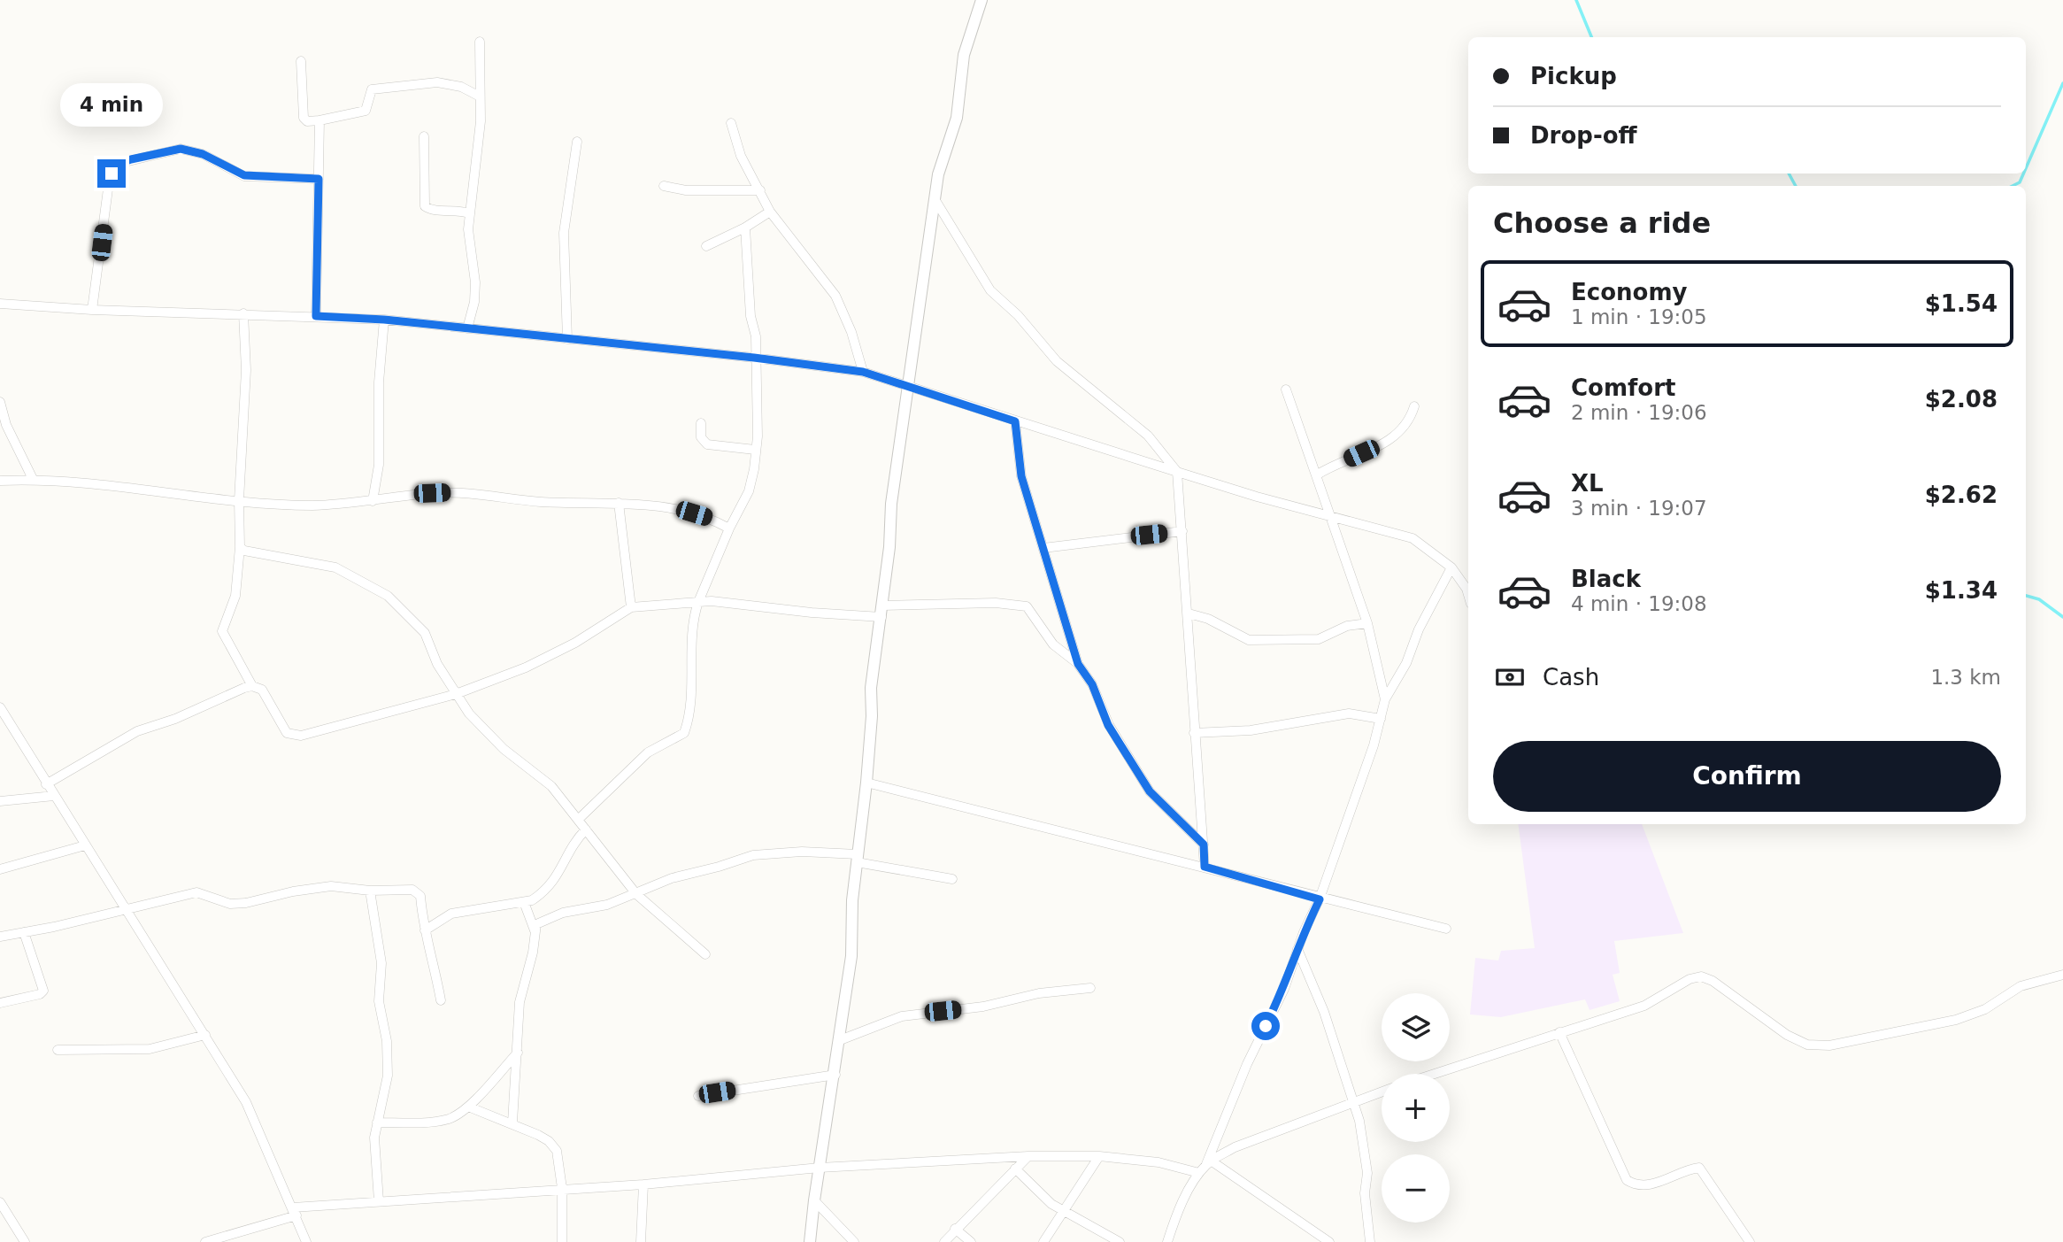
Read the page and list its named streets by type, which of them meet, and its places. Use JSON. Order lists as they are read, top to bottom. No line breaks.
{"page":{"banner":["Pickup","Drop-off"],"bubble":"4 min","heading":"Choose a ride","list":[{"name":"Economy","note":"1 min · 19:05","value":"$1.54"},{"name":"Comfort","note":"2 min · 19:06","value":"$2.08"},{"name":"XL","note":"3 min · 19:07","value":"$2.62"},{"name":"Black","note":"4 min · 19:08","value":"$1.34"}],"pay":["Cash","1.3 km"],"buttons":"Confirm","map_buttons":["+","−"]}}
